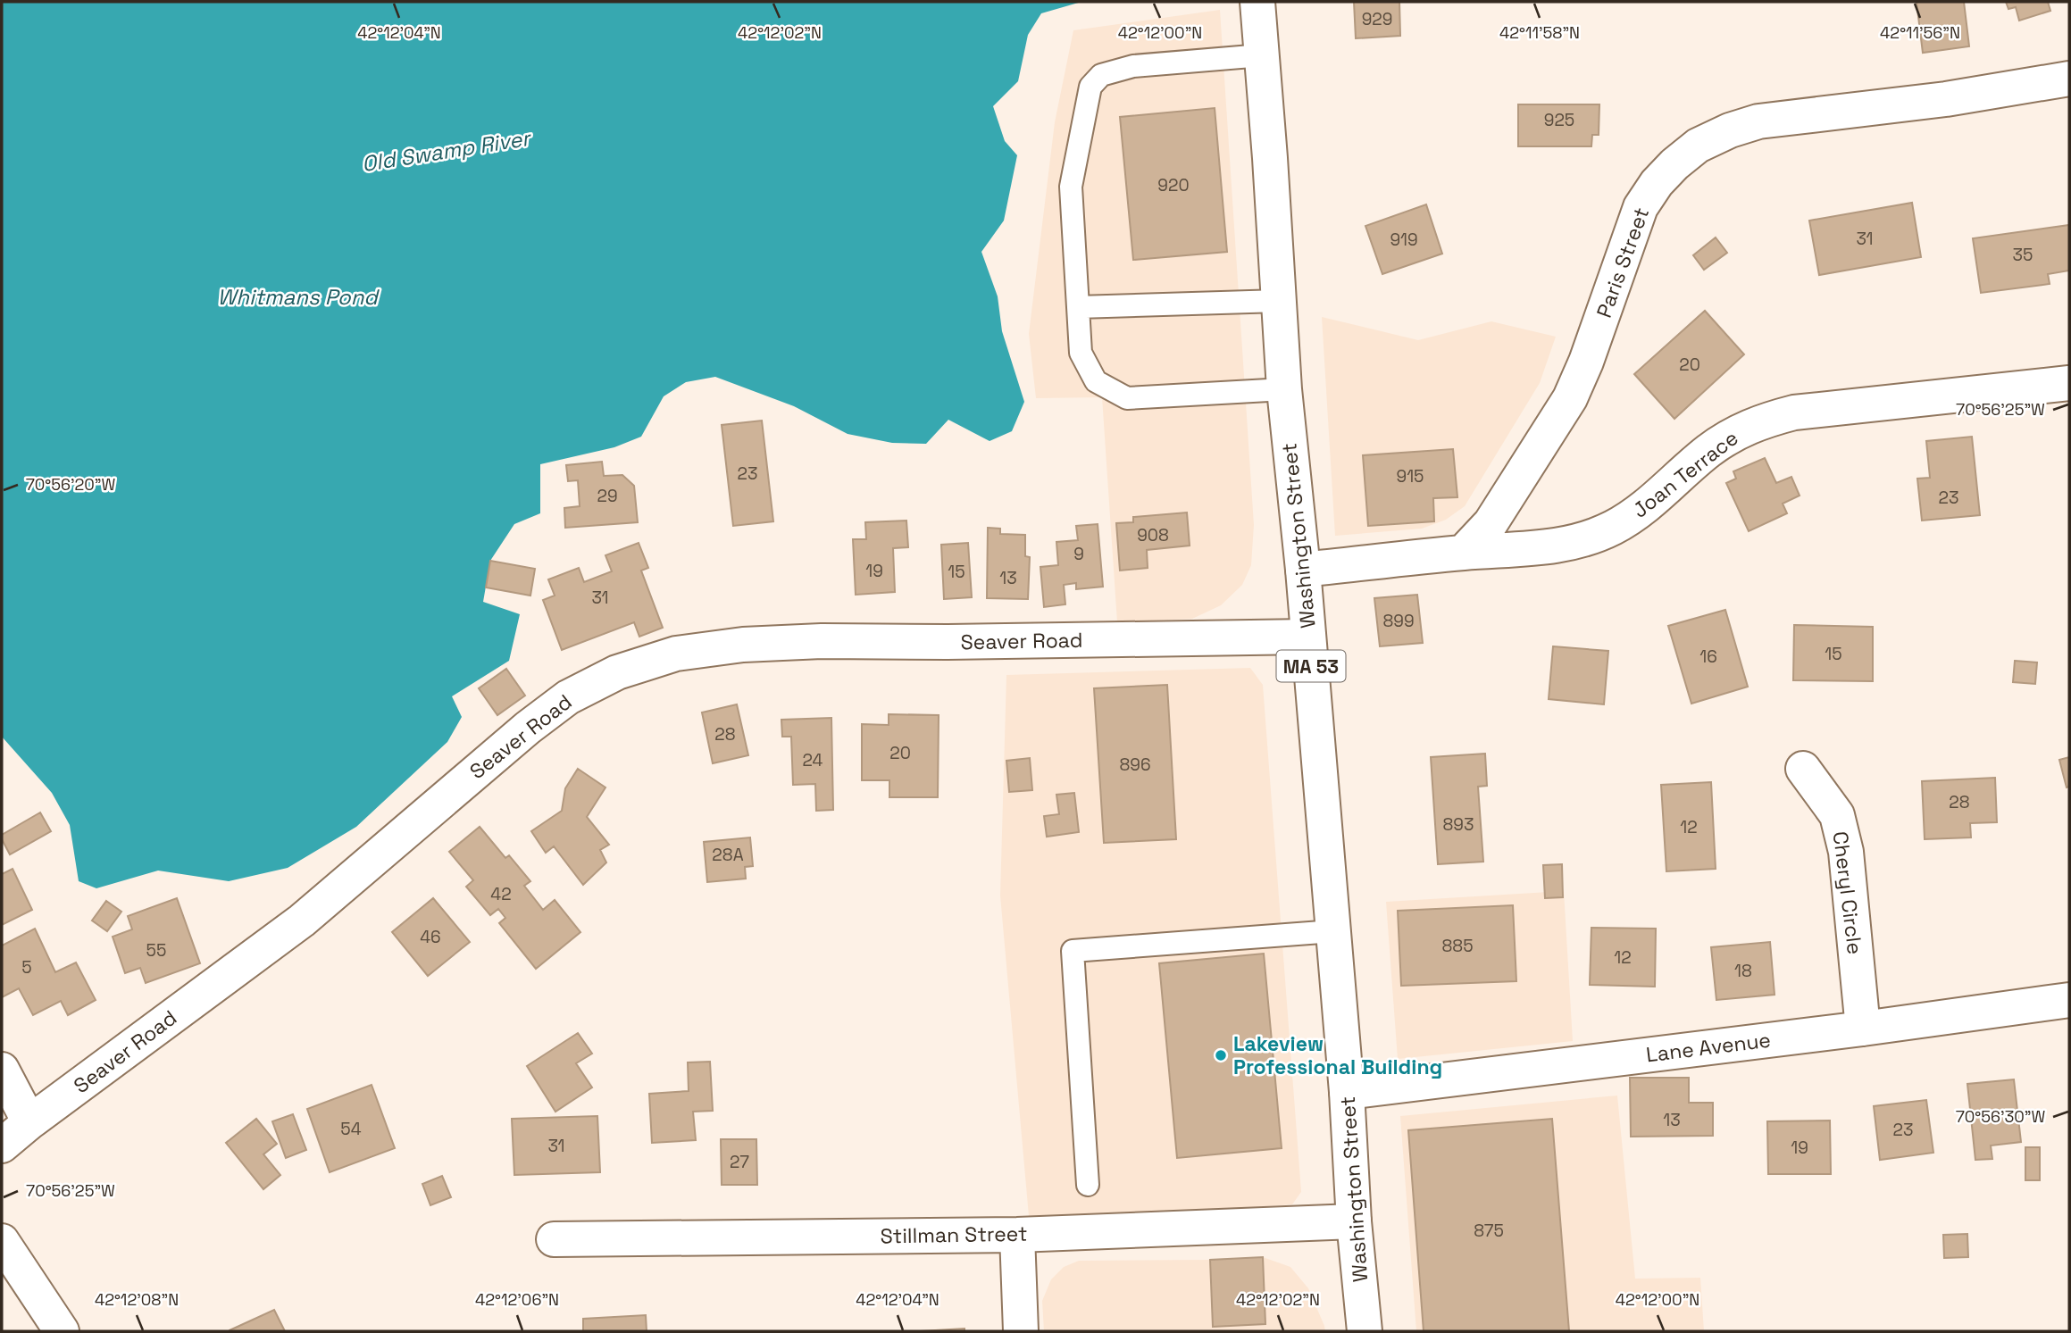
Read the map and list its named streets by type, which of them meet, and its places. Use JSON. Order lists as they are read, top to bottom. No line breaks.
{"streets":{"street":["Paris Street","Joan Terrace","Washington Street","Seaver Road","MA 53","Cheryl Circle","Lane Avenue","Stillman Street"]},"crossings":[["Paris Street","Joan Terrace"],["Joan Terrace","Washington Street"],["Washington Street","Seaver Road"],["Washington Street","Lane Avenue"],["Washington Street","Stillman Street"],["Cheryl Circle","Lane Avenue"]],"water":["Old Swamp River","Whitmans Pond"],"places":["Lakeview Professional Building"],"house_numbers":["929","925","920","31","919","35","20","23","915","29","23","908","9","19","15","13","31","899","15","16","28","20","24","896","28","893","12","28A","42","46","885","55","12","5","18","13","54","23","31","19","27","875"],"coordinates":["42°12'04\"N","42°12'02\"N","42°12'00\"N","42°11'58\"N","42°11'56\"N","70°56'25\"W","70°56'20\"W","70°56'30\"W","42°12'08\"N","42°12'06\"N"]}
